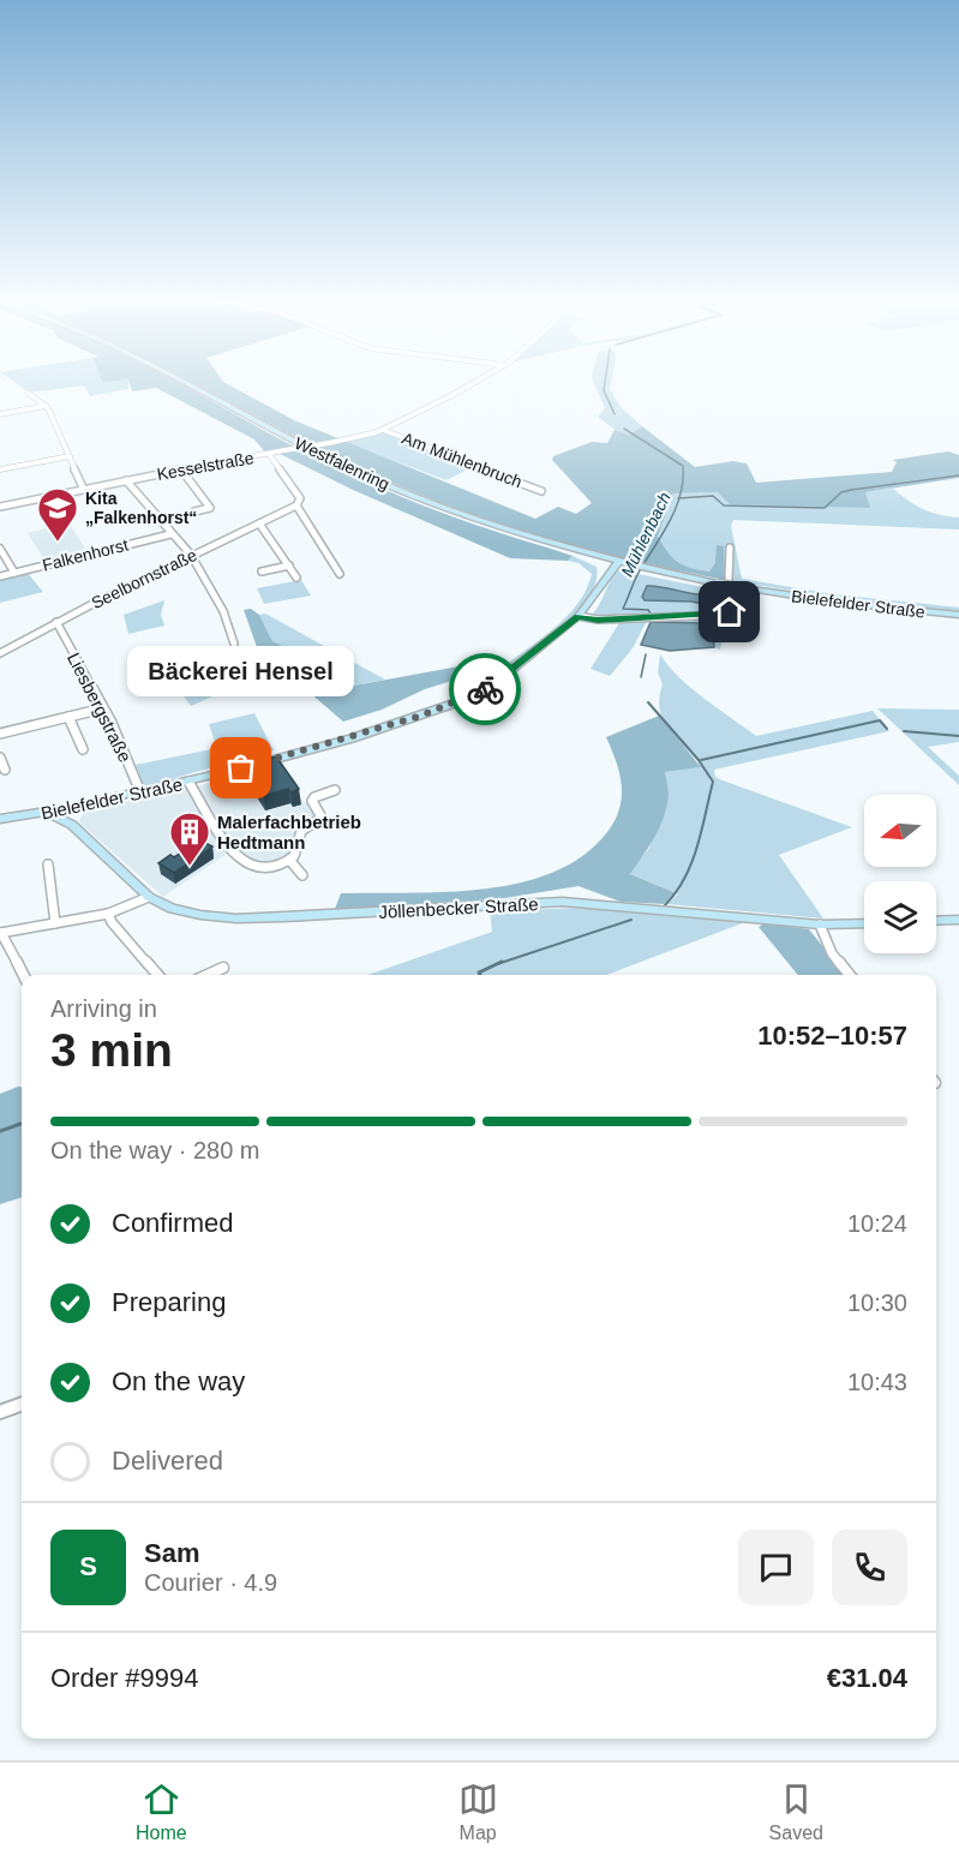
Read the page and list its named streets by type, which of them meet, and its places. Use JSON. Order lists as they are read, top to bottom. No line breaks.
{"streets":{"main road":["Westfalenring","Bielefelder Straße","Jöllenbecker Straße"],"street":["Am Mühlenbruch","Kesselstraße","Falkenhorst","Seelbornstraße","Liesbergstraße"]},"crossings":[["Am Mühlenbruch","Kesselstraße"],["Westfalenring","Bielefelder Straße"],["Seelbornstraße","Liesbergstraße"],["Bielefelder Straße","Liesbergstraße"],["Bielefelder Straße","Jöllenbecker Straße"]],"water":["Mühlenbach"],"places":{"school or university":["Kita „Falkenhorst“"],"other":["Bäckerei Hensel"],"building":["Malerfachbetrieb Hedtmann"]},"north":"left","page":{"bubble":"Bäckerei Hensel","heading":["3 min","Arriving in","10:52–10:57"],"panel":["Sam","Courier · 4.9","Order #9994","€31.04"],"bar":"On the way · 280 m","list":[["Confirmed","10:24"],["Preparing","10:30"],["On the way","10:43"],"Delivered"],"round":"S","tabs":["Home","Map","Saved"]}}
